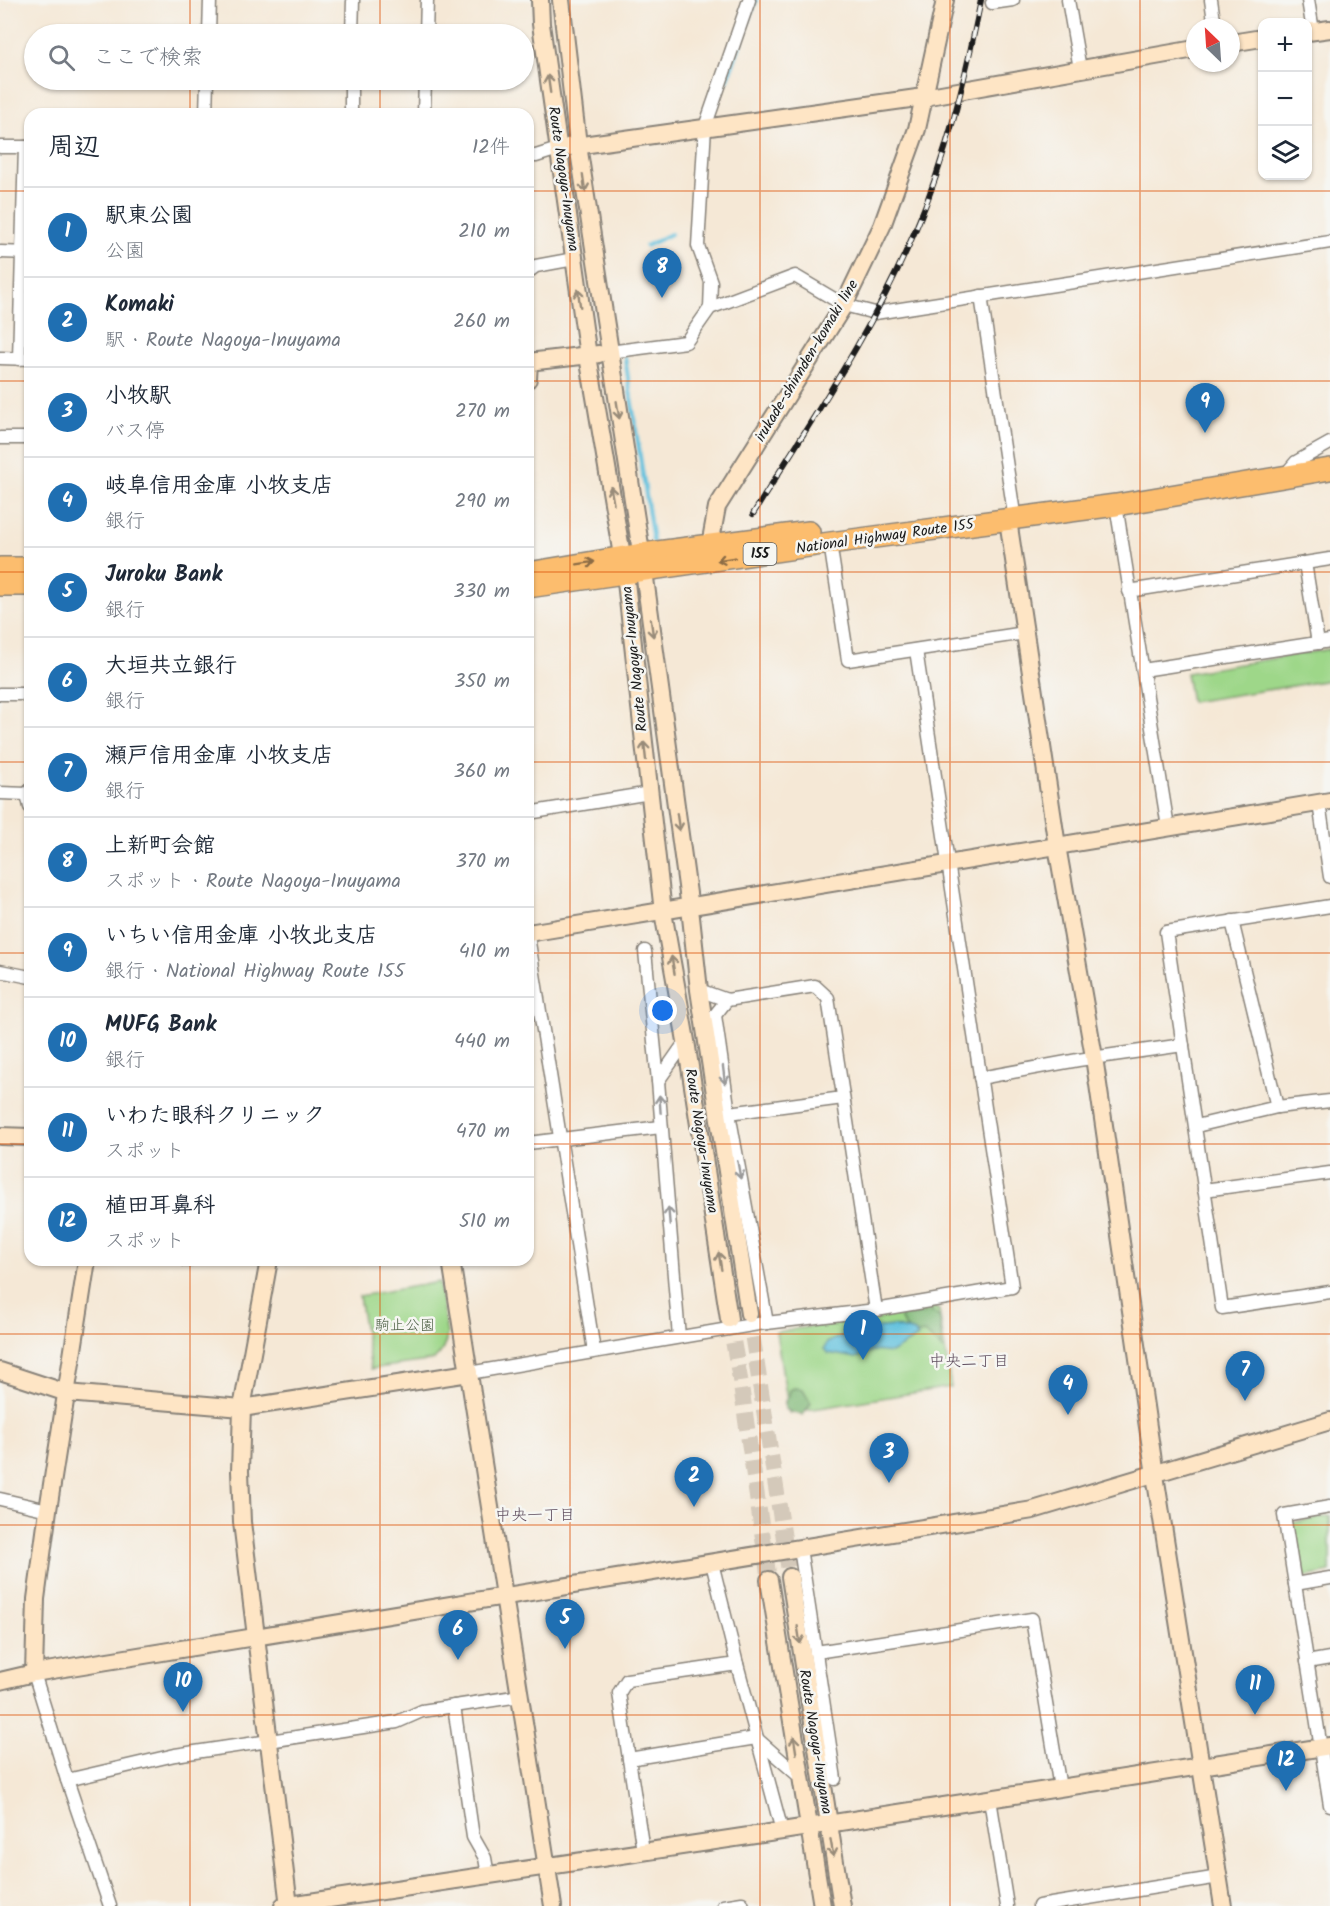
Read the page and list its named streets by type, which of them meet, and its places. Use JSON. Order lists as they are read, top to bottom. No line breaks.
{"streets":{"highway":["National Highway Route 155","155"],"street":["Route Nagoya-Inuyama","irukade-shinnden-komaki line"]},"crossings":[["Route Nagoya-Inuyama","National Highway Route 155"],["irukade-shinnden-komaki line","National Highway Route 155"]],"districts":["中央二丁目","中央一丁目"],"parks":["駒止公園"],"north":"top left","page":{"map_buttons":["+","−"],"search":"ここで検索","heading":["周辺","12件"],"list":[{"mark":"1","name":"駅東公園","note":"公園","value":"210 m"},{"mark":"2","name":"Komaki","note":"駅 · Route Nagoya-Inuyama","value":"260 m"},{"mark":"3","name":"小牧駅","note":"バス停","value":"270 m"},{"mark":"4","name":"岐阜信用金庫 小牧支店","note":"銀行","value":"290 m"},{"mark":"5","name":"Juroku Bank","note":"銀行","value":"330 m"},{"mark":"6","name":"大垣共立銀行","note":"銀行","value":"350 m"},{"mark":"7","name":"瀬戸信用金庫 小牧支店","note":"銀行","value":"360 m"},{"mark":"8","name":"上新町会館","note":"スポット · Route Nagoya-Inuyama","value":"370 m"},{"mark":"9","name":"いちい信用金庫 小牧北支店","note":"銀行 · National Highway Route 155","value":"410 m"},{"mark":"10","name":"MUFG Bank","note":"銀行","value":"440 m"},{"mark":"11","name":"いわた眼科クリニック","note":"スポット","value":"470 m"},{"mark":"12","name":"植田耳鼻科","note":"スポット","value":"510 m"}],"pins":["8","9","1","7","4","3","2","5","6","10","11","12"]}}
